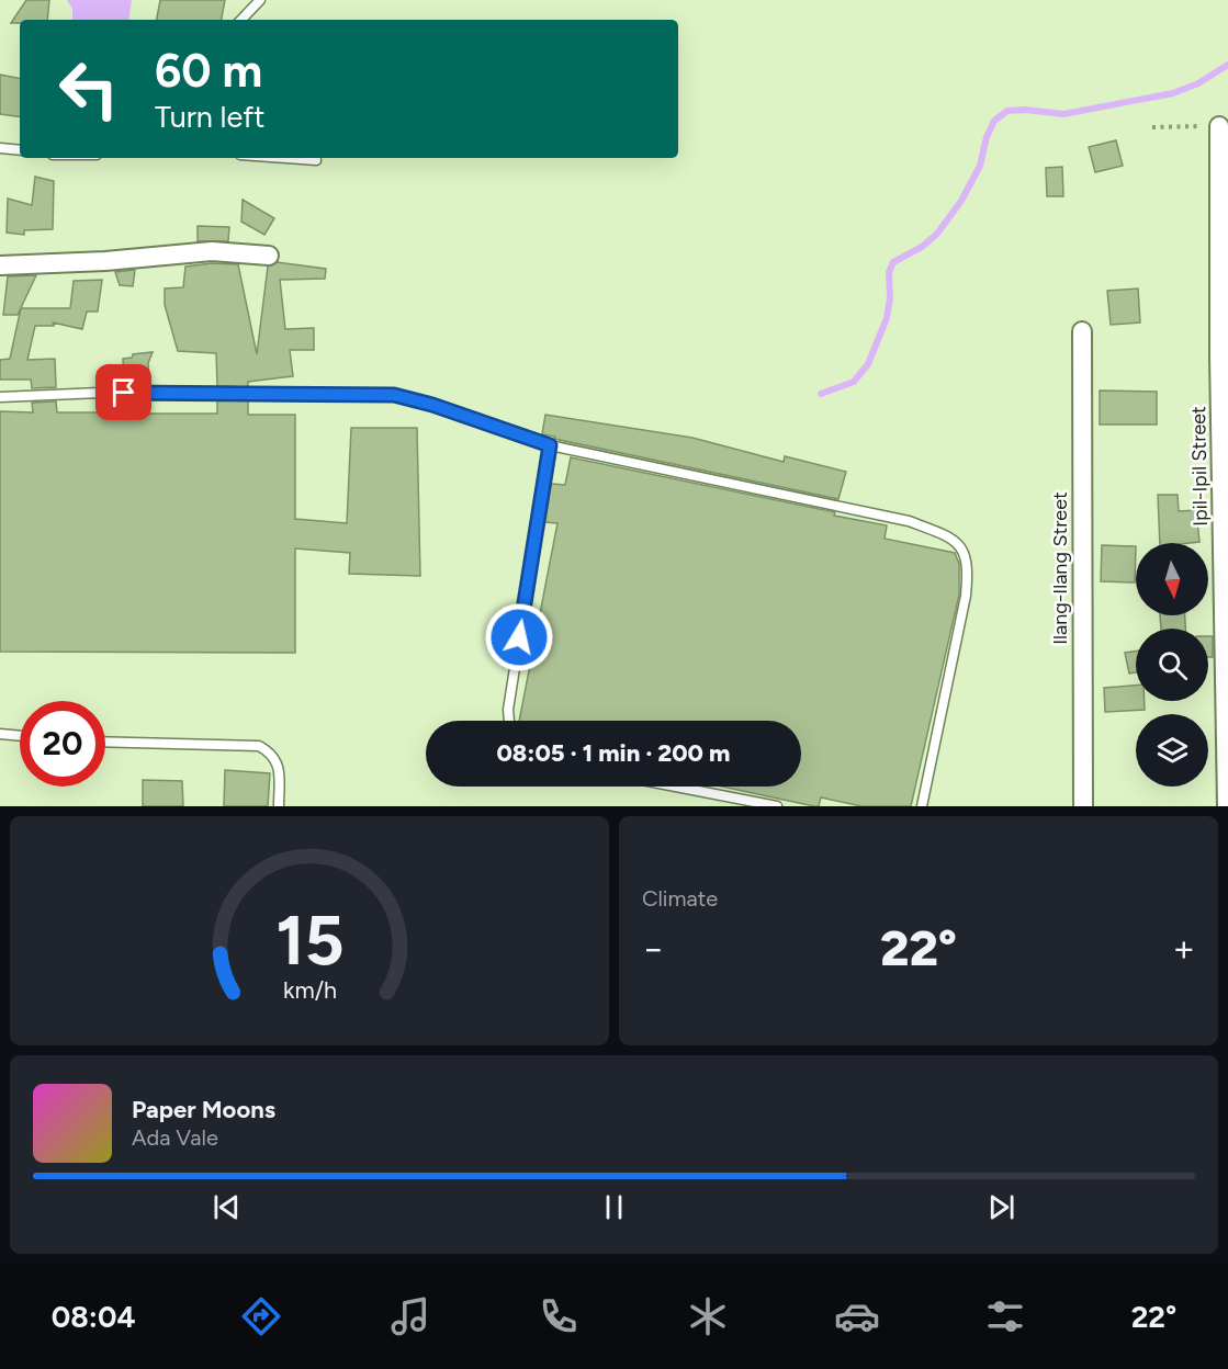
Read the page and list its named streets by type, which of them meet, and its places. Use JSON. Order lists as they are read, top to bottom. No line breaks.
{"streets":{"street":["Ipil-Ipil Street","Ilang-Ilang Street"]},"north":"bottom","page":{"turn":["60 m","Turn left"],"limit":"20","trip":"08:05 · 1 min · 200 m","tile":"Climate","heat":["−","22°","+"],"song":["Paper Moons","Ada Vale"],"tabs":["08:04","22°"],"gauge":["15","km/h"]}}
